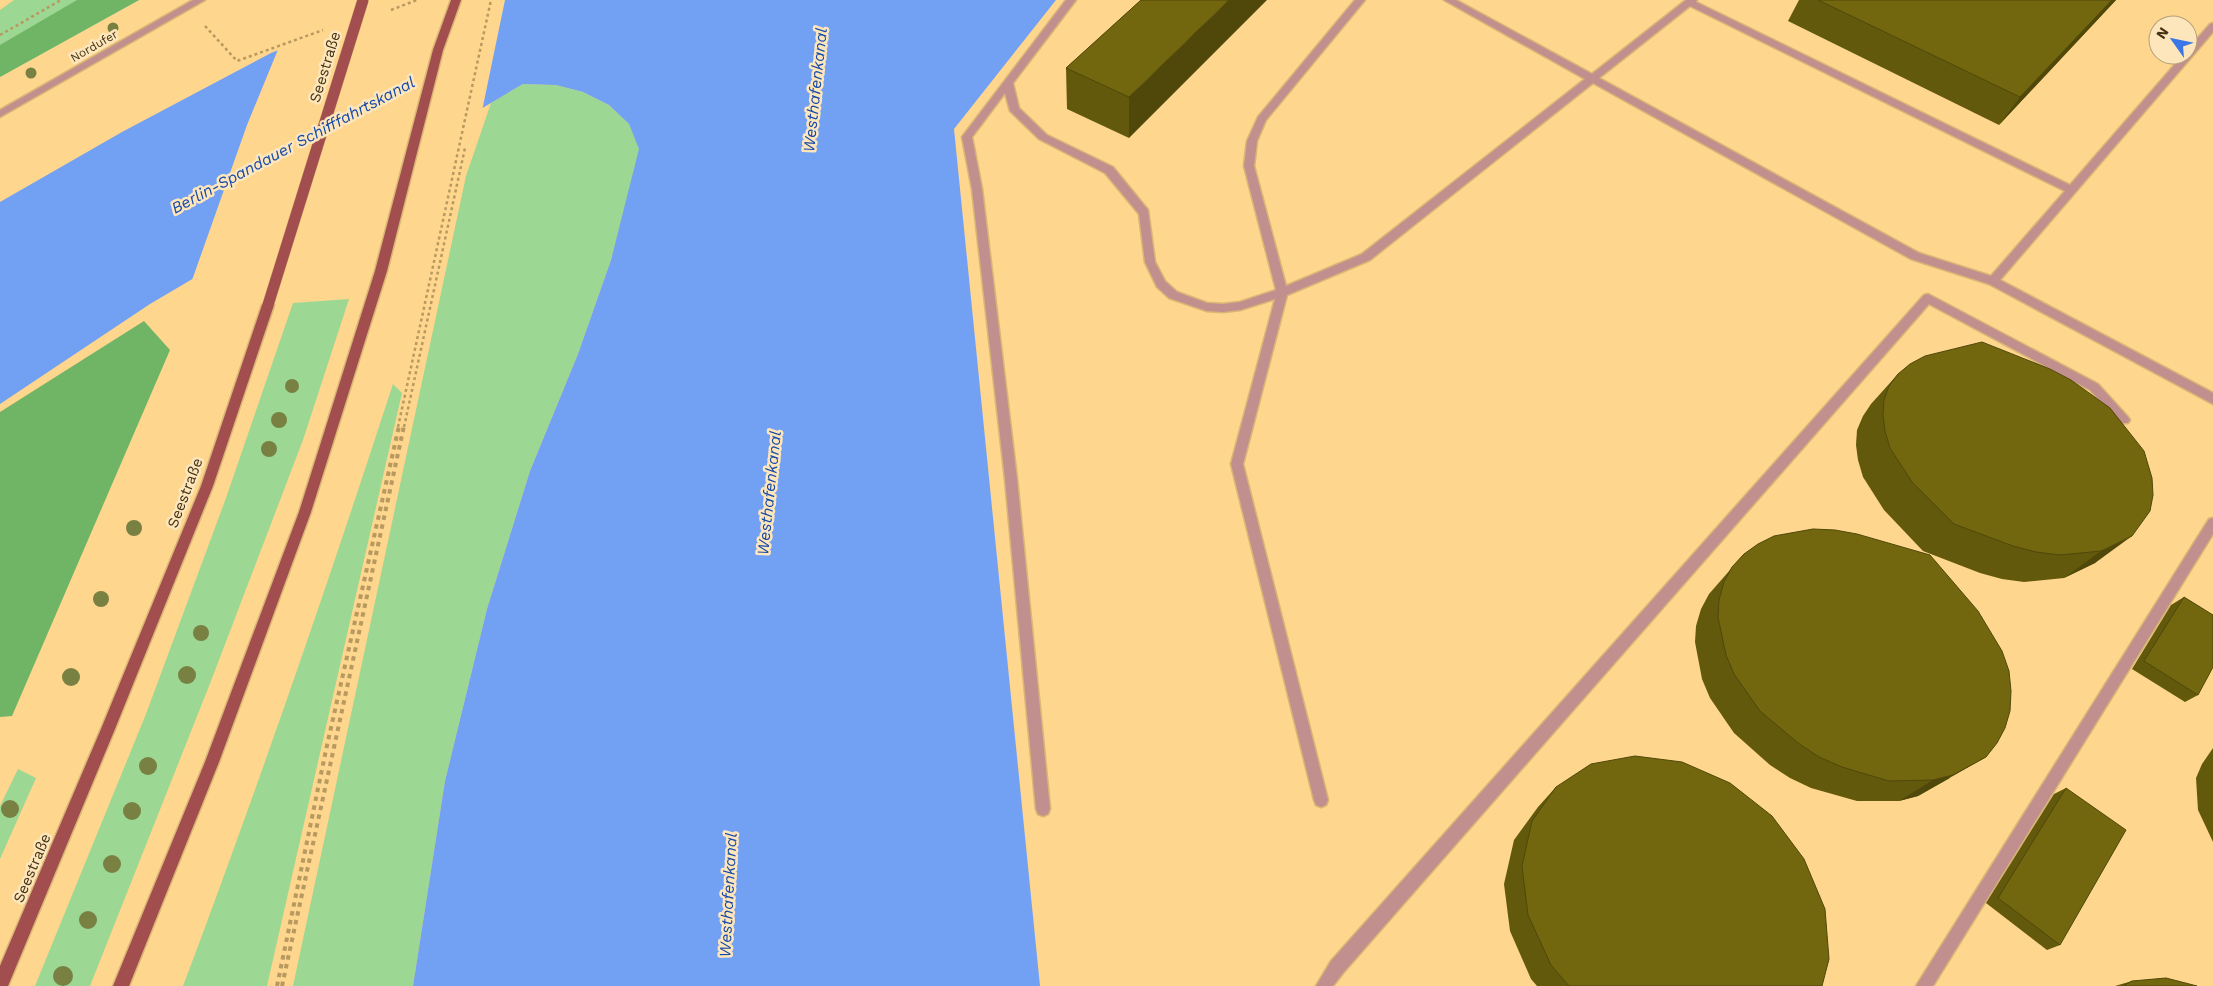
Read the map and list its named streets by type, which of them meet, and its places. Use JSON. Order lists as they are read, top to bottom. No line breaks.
{"streets":{"main road":["Seestraße"],"street":["Nordufer"]},"water":["Westhafenkanal","Berlin-Spandauer Schifffahrtskanal"],"north":"top left"}
